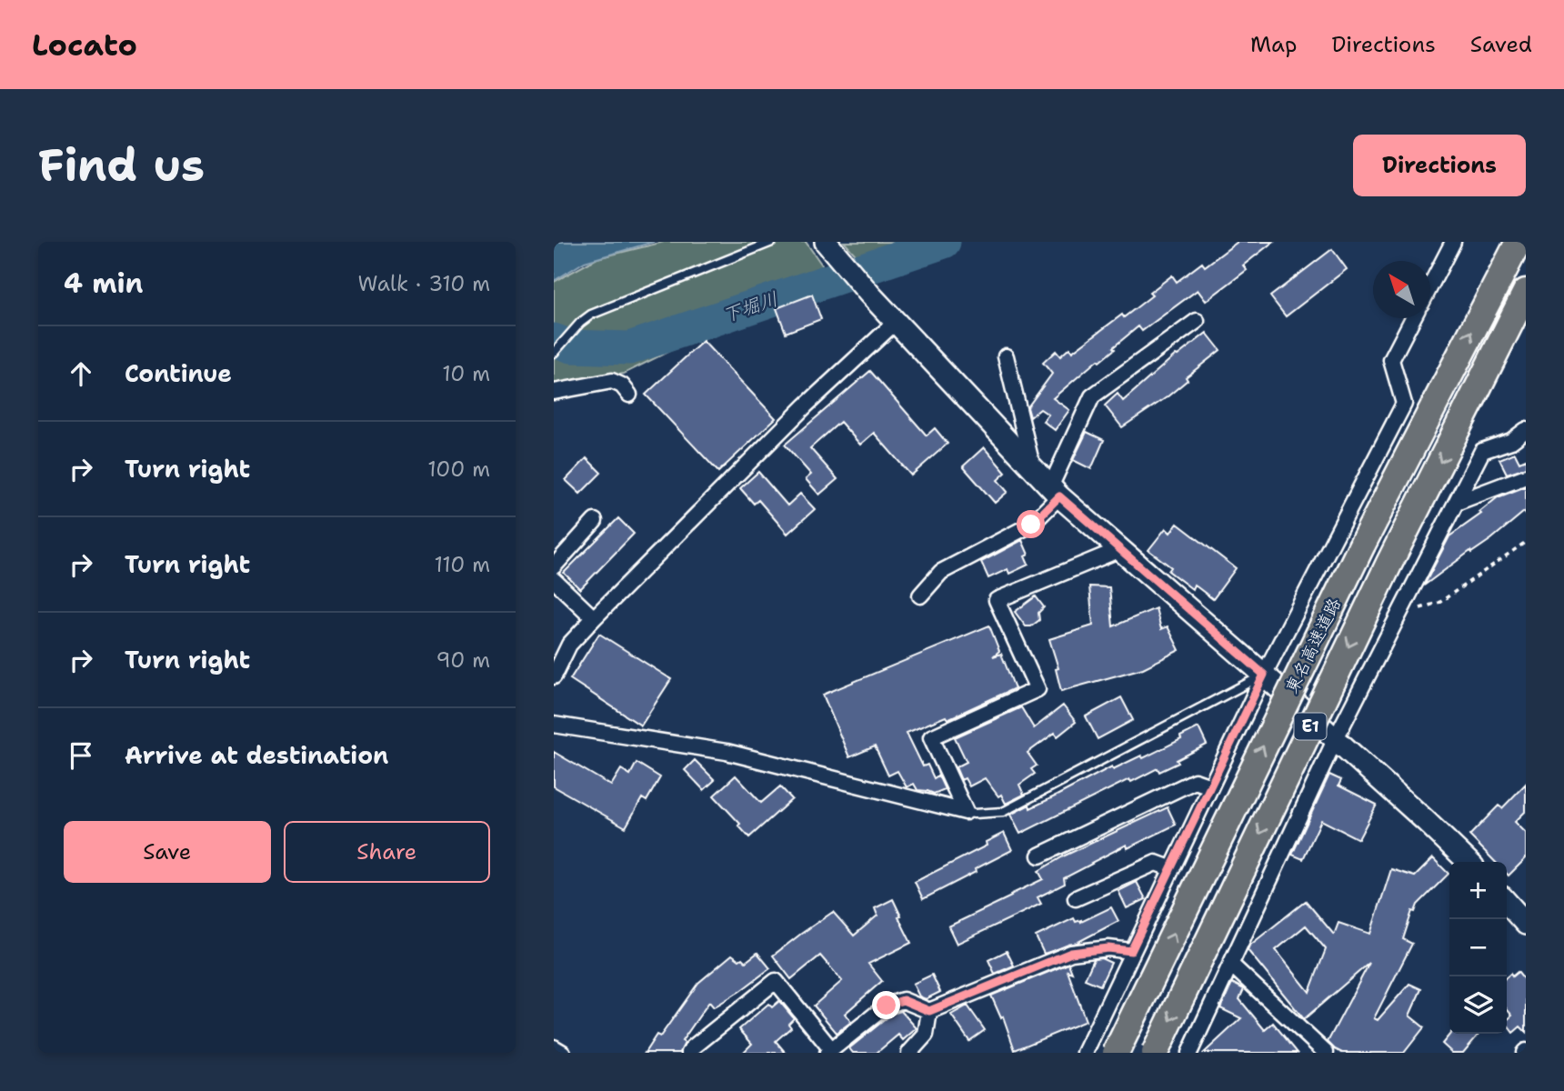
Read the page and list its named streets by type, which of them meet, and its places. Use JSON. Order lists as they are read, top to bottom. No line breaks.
{"streets":{"highway":["東名高速道路","E1"]},"water":["下堀川"],"north":"top left","page":{"header":"Locato","nav":["Map","Directions","Saved"],"buttons":["Directions",["Save","Share"]],"title":"Find us","heading":["4 min","Walk · 310 m"],"list":[["Continue","10 m"],["Turn right","100 m"],["Turn right","110 m"],["Turn right","90 m"],"Arrive at destination"],"map_buttons":["+","−"]}}
